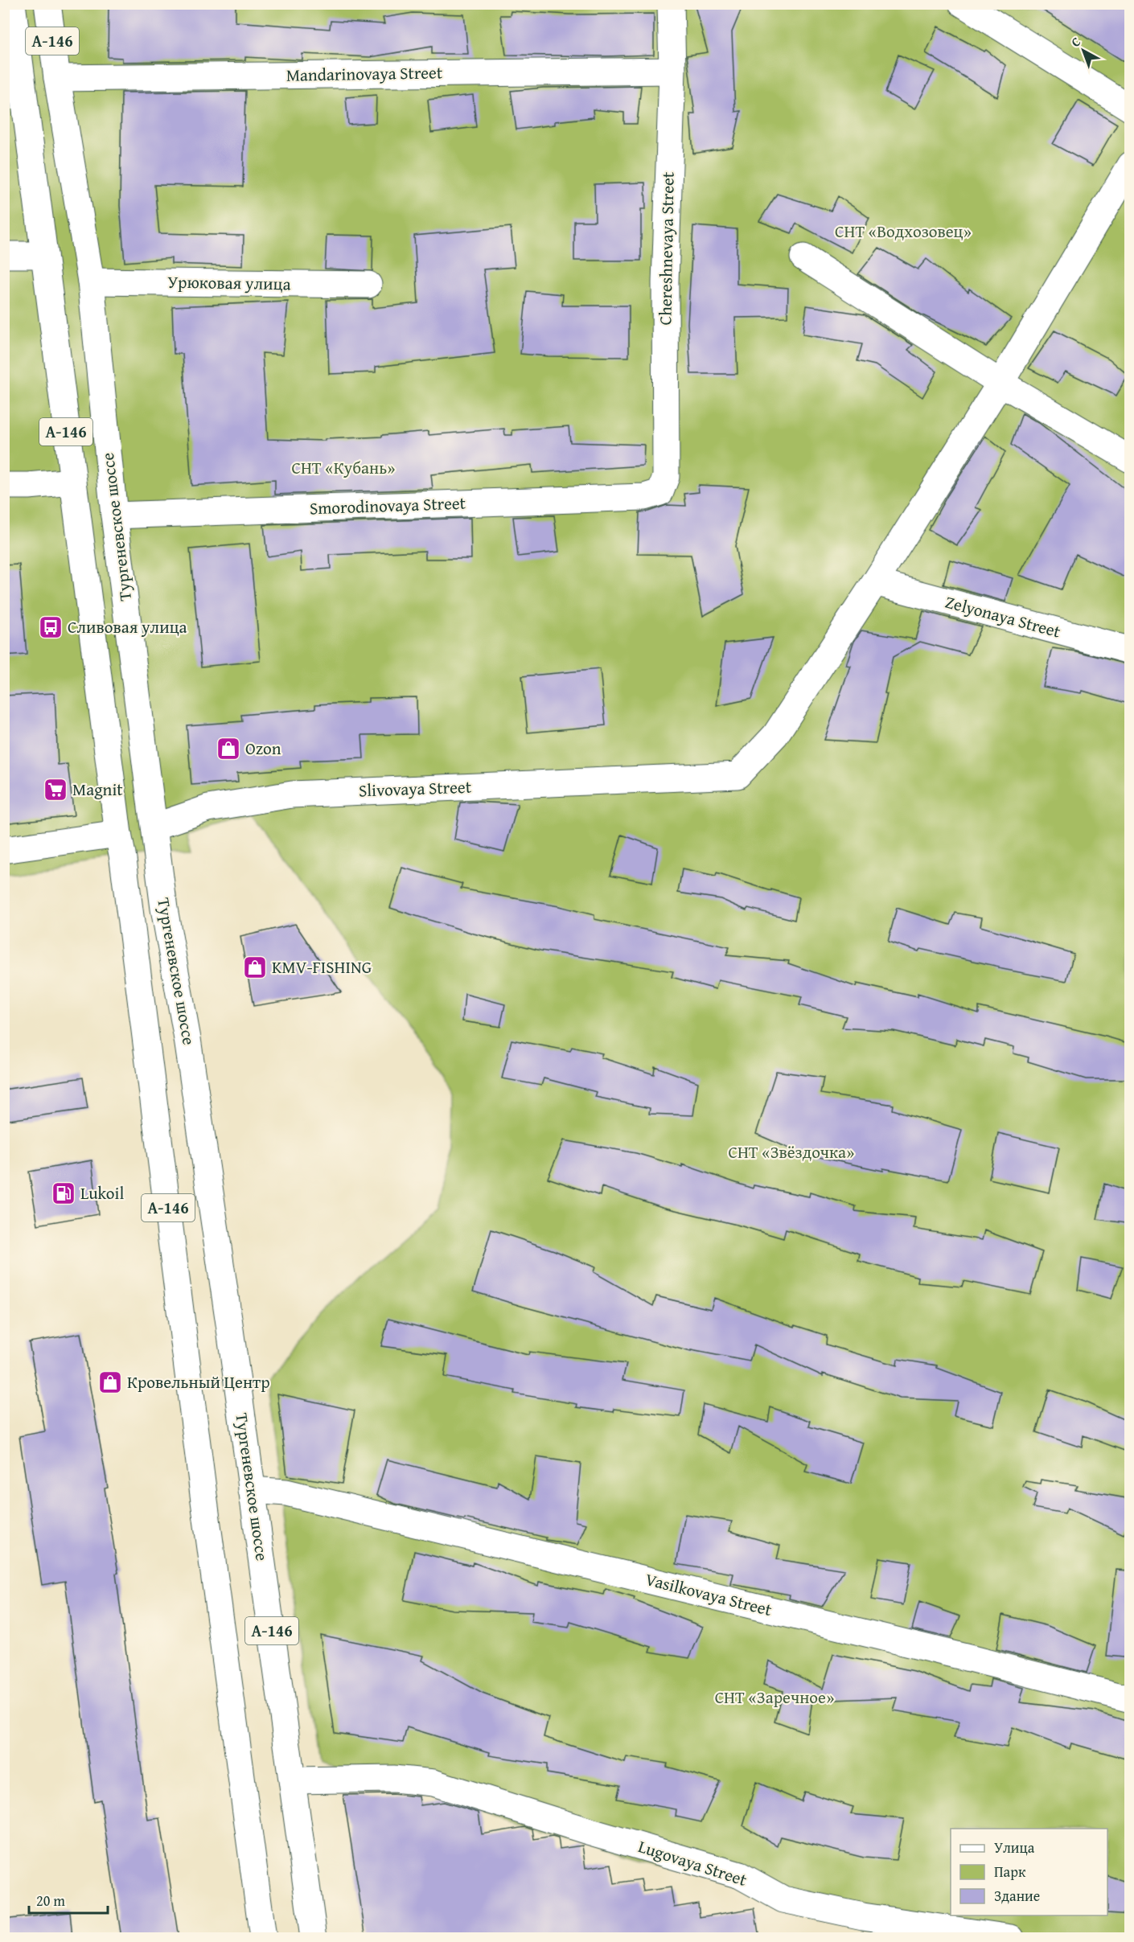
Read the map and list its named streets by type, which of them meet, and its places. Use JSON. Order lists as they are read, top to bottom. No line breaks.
{"streets":{"main road":["А-146","Mandarinovaya Street","Chereshnevaya Street","Урюковая улица","Smorodinovaya Street","Тургеневское шоссе","Zelyonaya Street","Slivovaya Street","Vasilkovaya Street","Lugovaya Street"]},"crossings":[["Mandarinovaya Street","Chereshnevaya Street"],["Mandarinovaya Street","Тургеневское шоссе"],["Chereshnevaya Street","Smorodinovaya Street"],["Урюковая улица","Тургеневское шоссе"],["Smorodinovaya Street","Тургеневское шоссе"],["Тургеневское шоссе","Slivovaya Street"],["Тургеневское шоссе","Vasilkovaya Street"],["Тургеневское шоссе","Lugovaya Street"],["Zelyonaya Street","Slivovaya Street"]],"parks":["СНТ «Водхозовец»","СНТ «Кубань»","СНТ «Звёздочка»","СНТ «Заречное»"],"places":{"bus stop":["Сливовая улица"],"shop":["Ozon","KMV-FISHING","Кровельный Центр"],"supermarket":["Magnit"],"fuel station":["Lukoil"]},"legend":["Улица","Парк","Здание"],"scale_bar":"20 m","north":"top left"}
